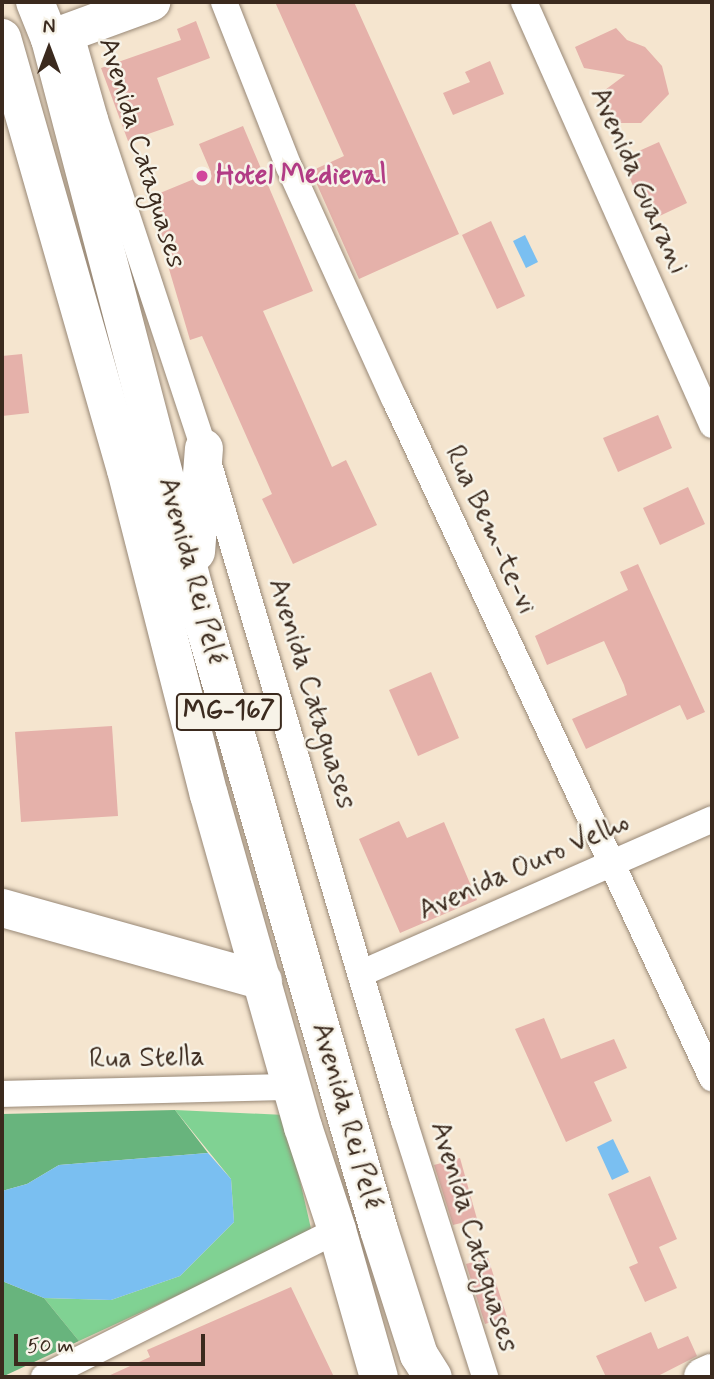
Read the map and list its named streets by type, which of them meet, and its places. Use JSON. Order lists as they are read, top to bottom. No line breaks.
{"streets":{"main road":["Avenida Rei Pelé","MG-167"],"street":["Avenida Cataguases","Avenida Guarani","Rua Bem-te-vi","Avenida Ouro Velho","Rua Stella"]},"crossings":[["Avenida Cataguases","Avenida Rei Pelé"],["Avenida Cataguases","Avenida Ouro Velho"],["Rua Bem-te-vi","Avenida Ouro Velho"],["Avenida Rei Pelé","Rua Stella"]],"places":["Hotel Medieval"],"scale_bar":"50 m","north":"top"}
